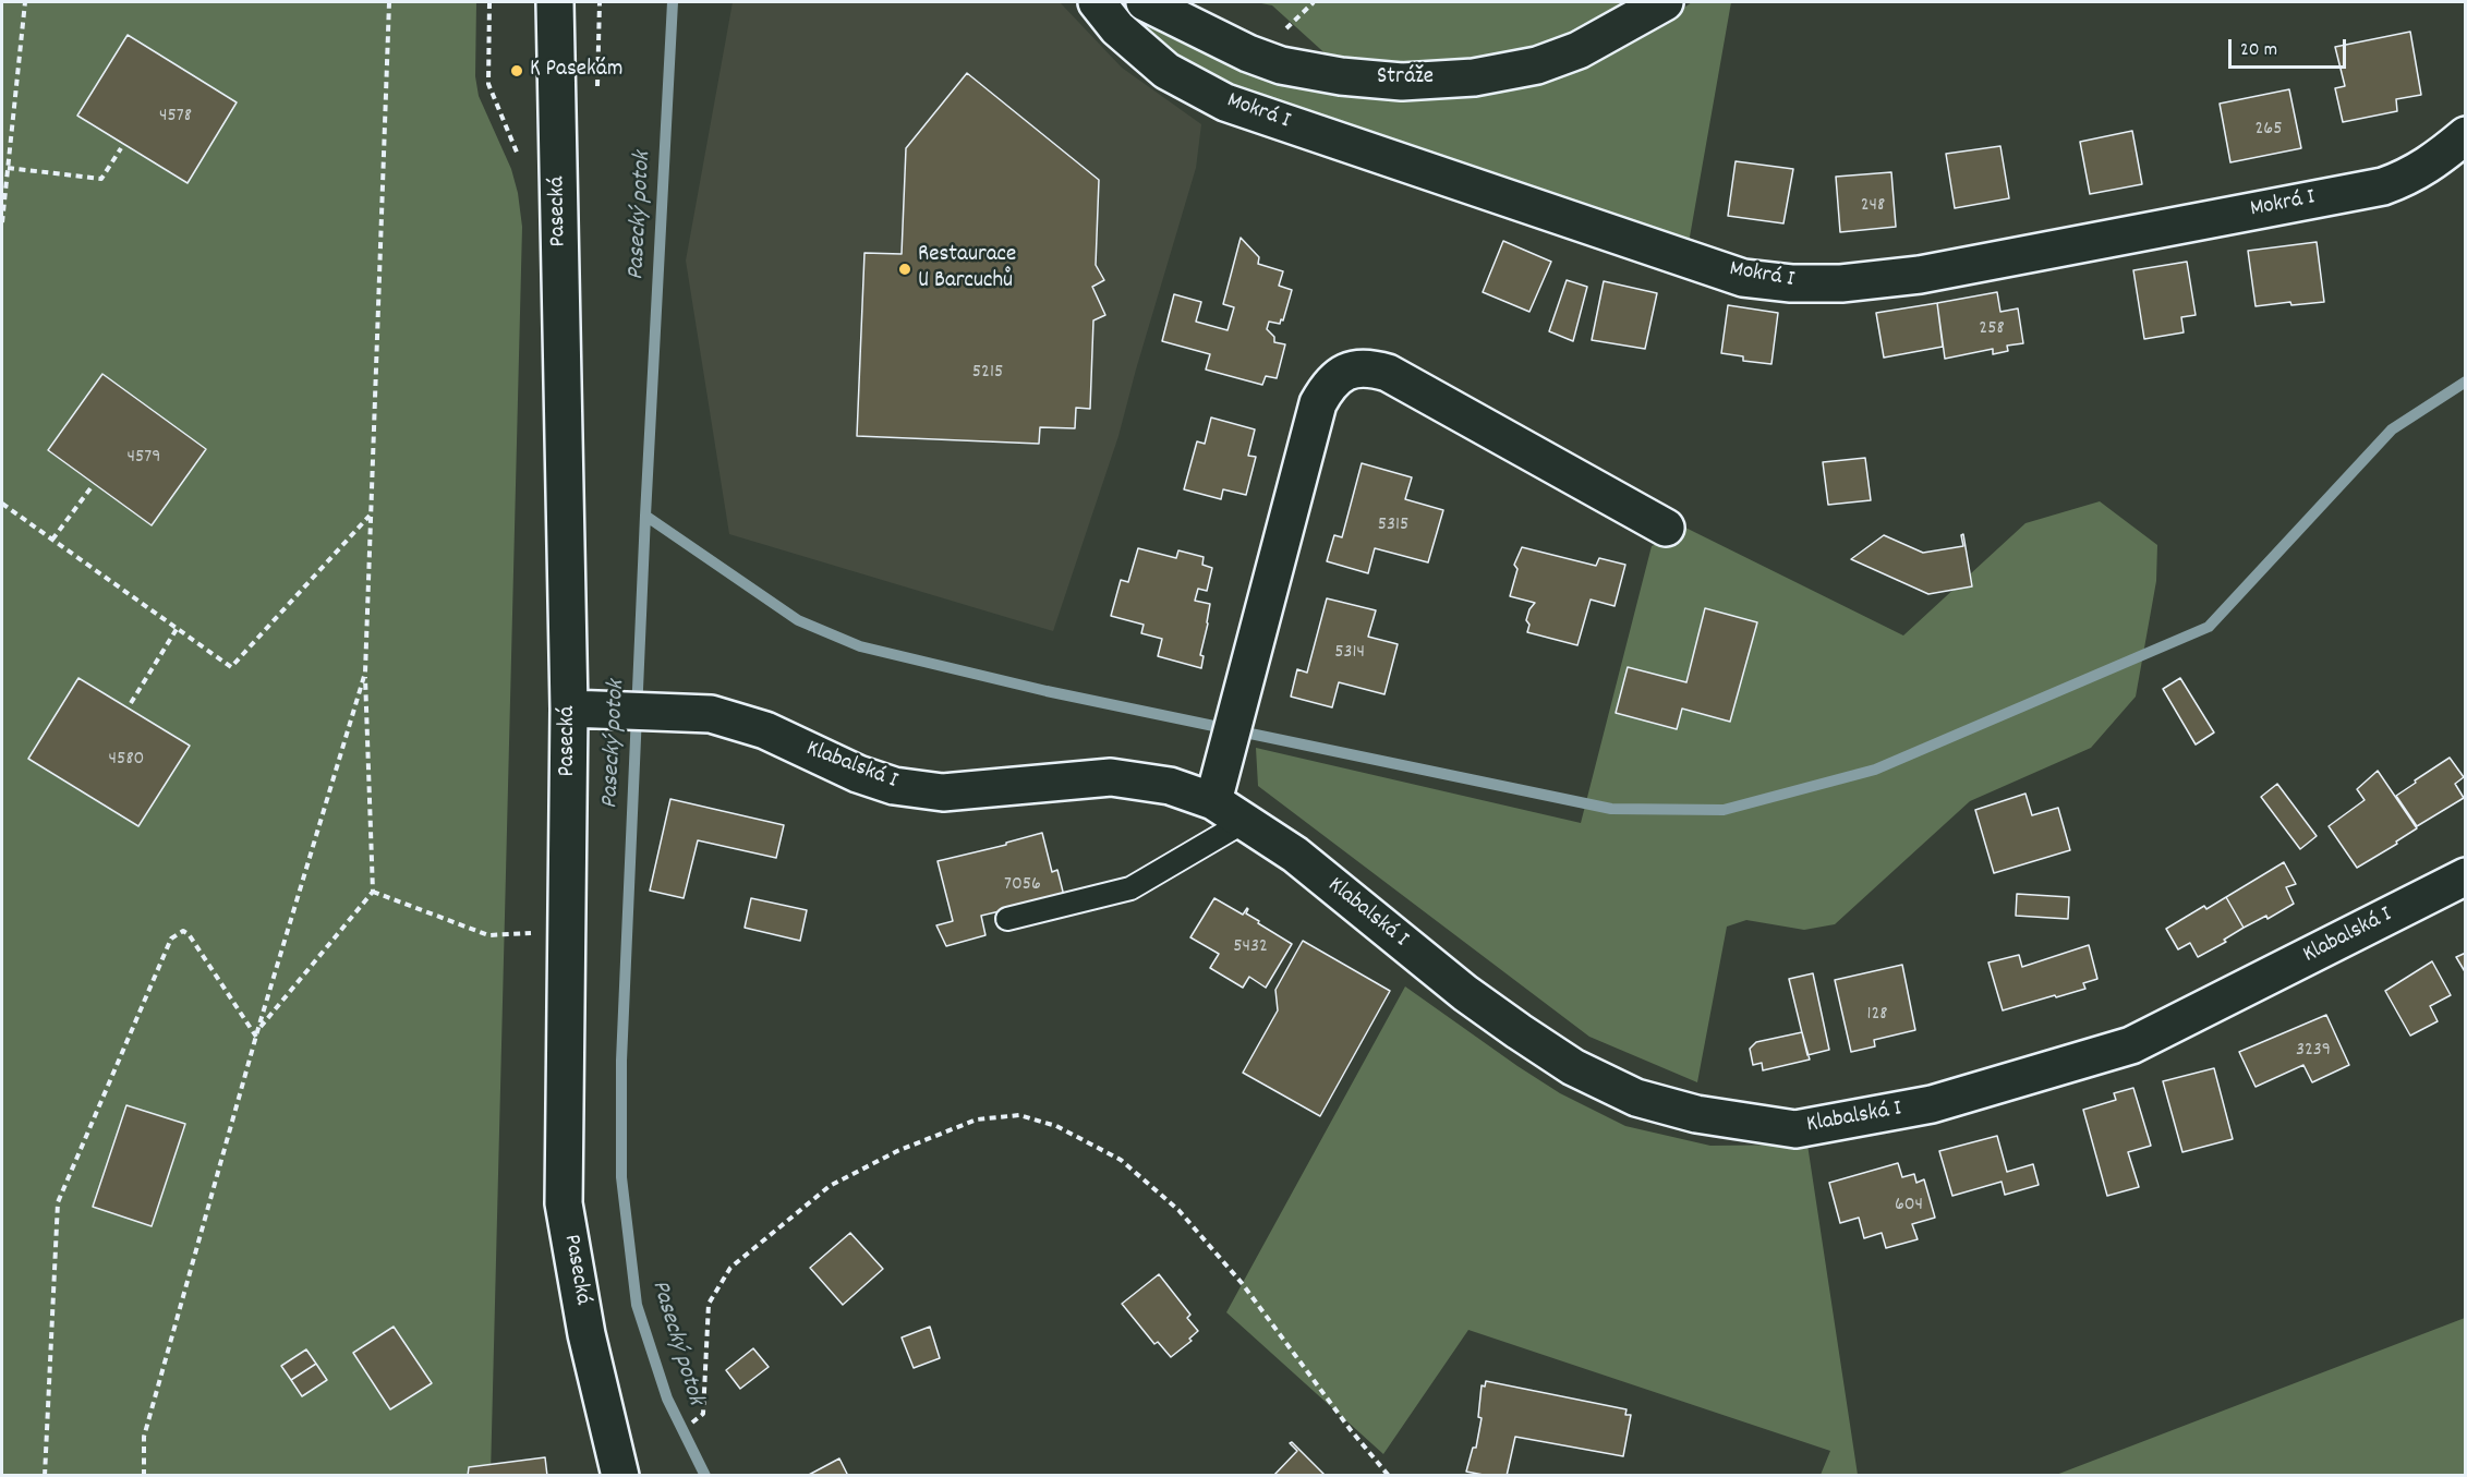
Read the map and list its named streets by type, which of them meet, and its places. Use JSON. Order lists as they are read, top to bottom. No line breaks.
{"streets":{"street":["Stráže","Mokrá I","Pasecká","Klabalská I"]},"crossings":[["Pasecká","Klabalská I"]],"water":["Pasecký potok"],"places":["K Pasekám","Restaurace U Barcuchů"],"house_numbers":["4578","265","248","258","5215","4579","5315","5314","4580","7056","5432","128","3239","604"],"scale_bar":"20 m"}
